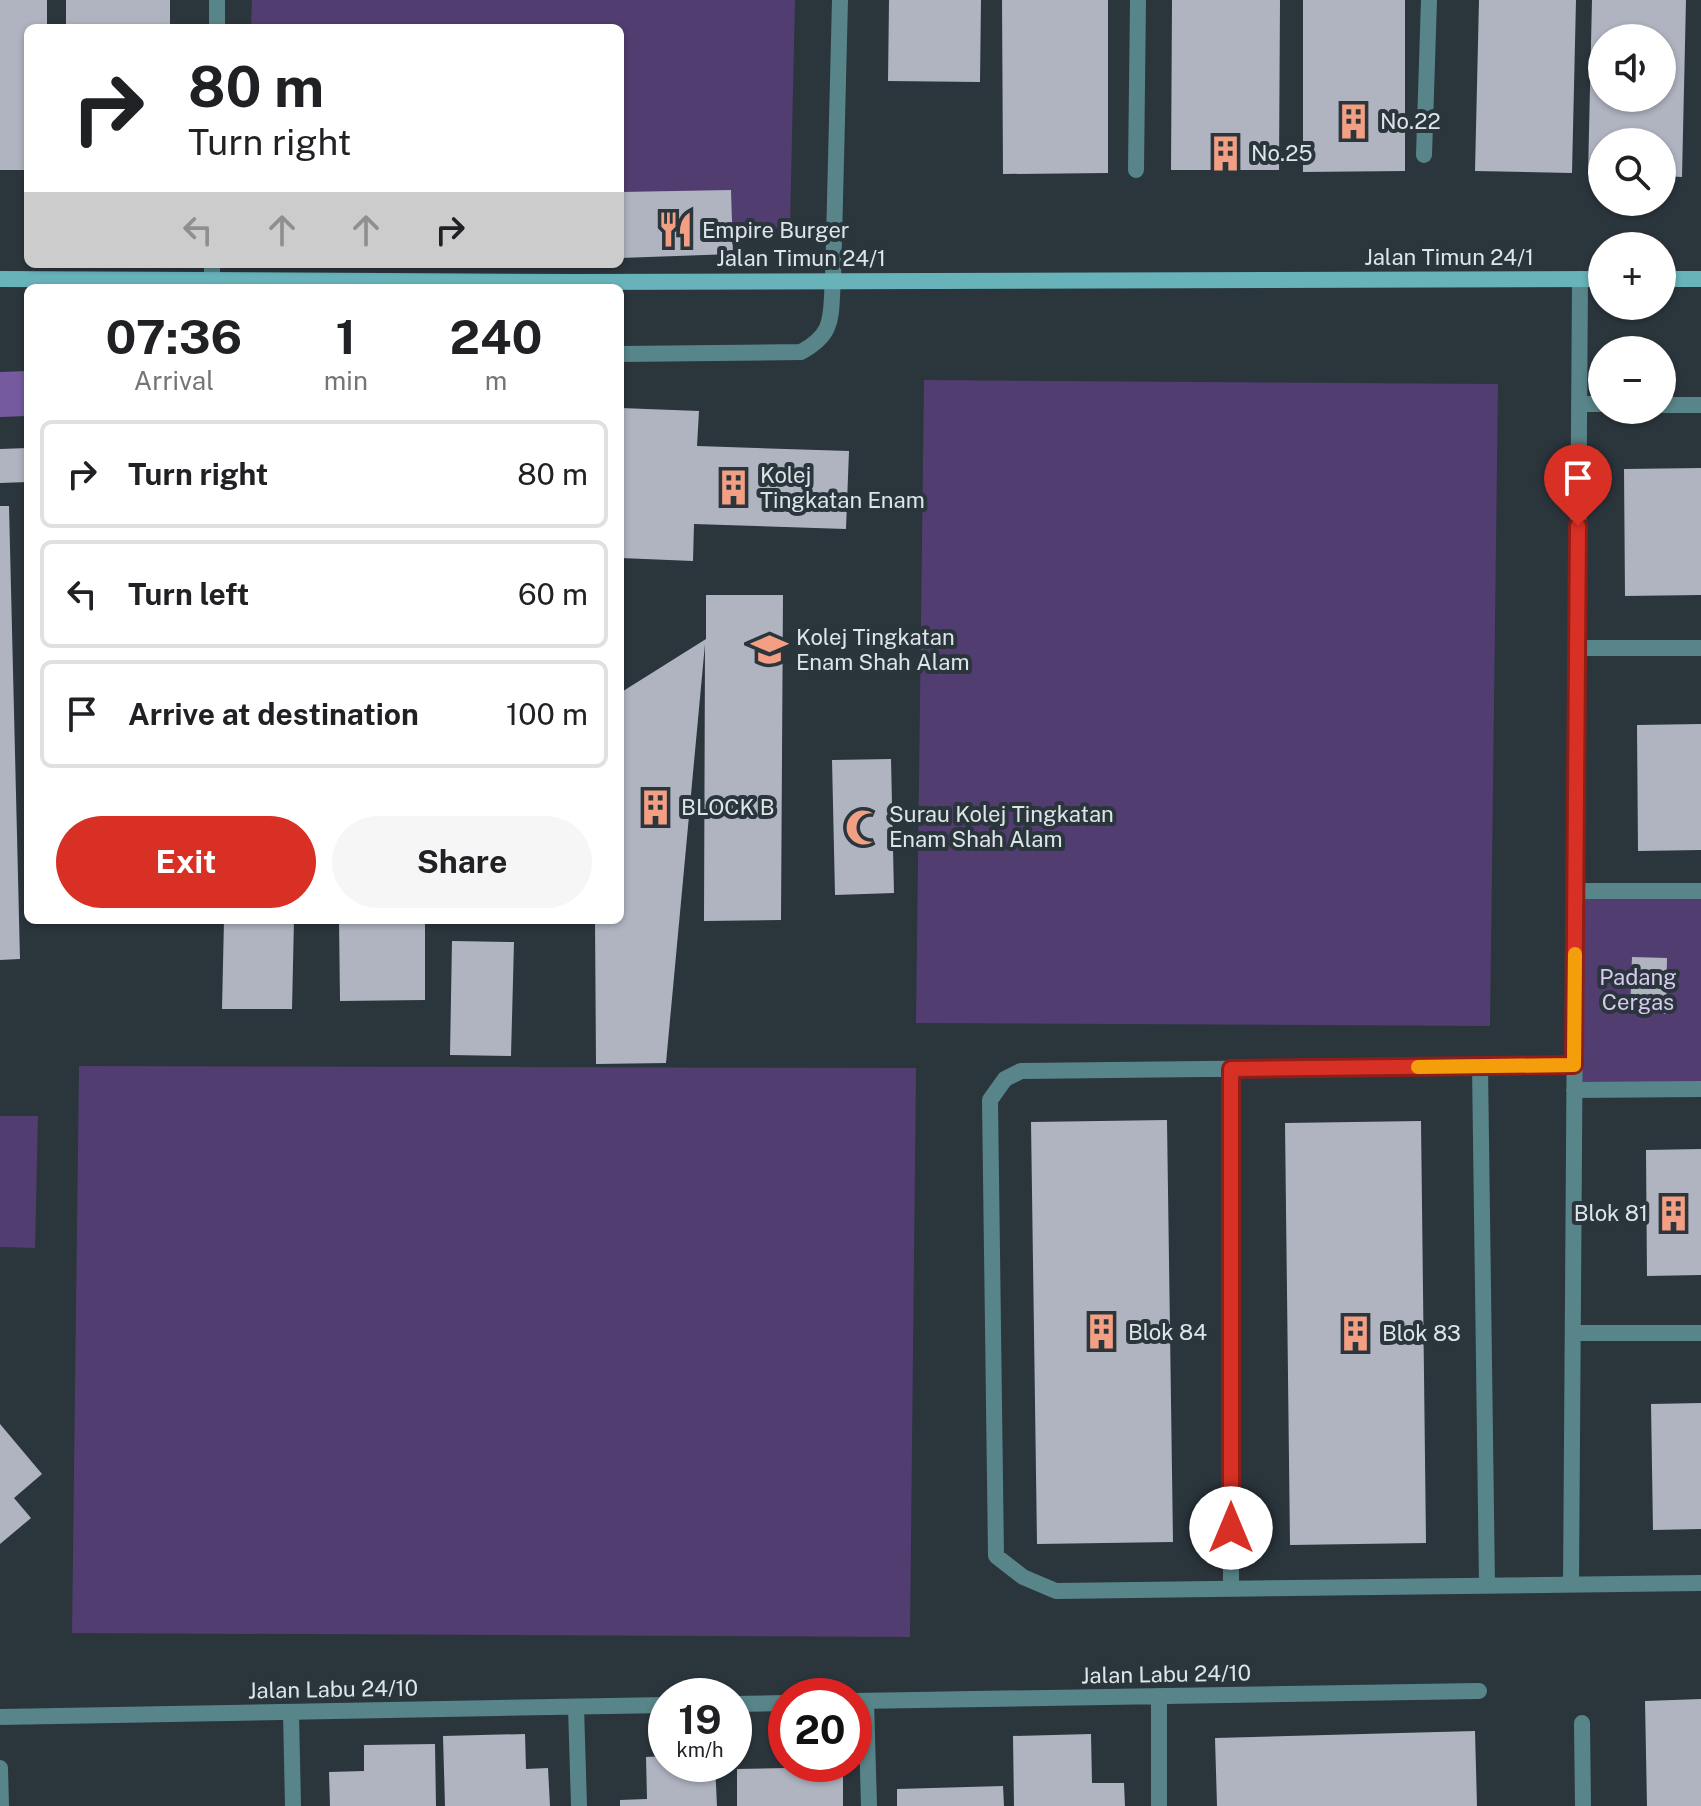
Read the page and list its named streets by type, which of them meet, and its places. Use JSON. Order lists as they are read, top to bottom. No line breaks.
{"streets":{"street":["Jalan Timun 24/1","Jalan Labu 24/10"]},"parks":["Padang Cergas"],"places":{"building":["No.22","No.25","Kolej Tingkatan Enam","BLOCK B","Blok 81","Blok 84","Blok 83"],"restaurant":["Empire Burger"],"school or university":["Kolej Tingkatan Enam Shah Alam"],"mosque":["Surau Kolej Tingkatan Enam Shah Alam"]},"page":{"map_buttons":["+","−"],"turn":["80 m","Turn right"],"eta":["07:36","Arrival","1","min","240","m"],"list":[{"name":"Turn right","value":"80 m"},{"name":"Turn left","value":"60 m"},{"name":"Arrive at destination","value":"100 m"}],"buttons":["Exit","Share"],"speed":"19 km/h","limit":"20"}}
